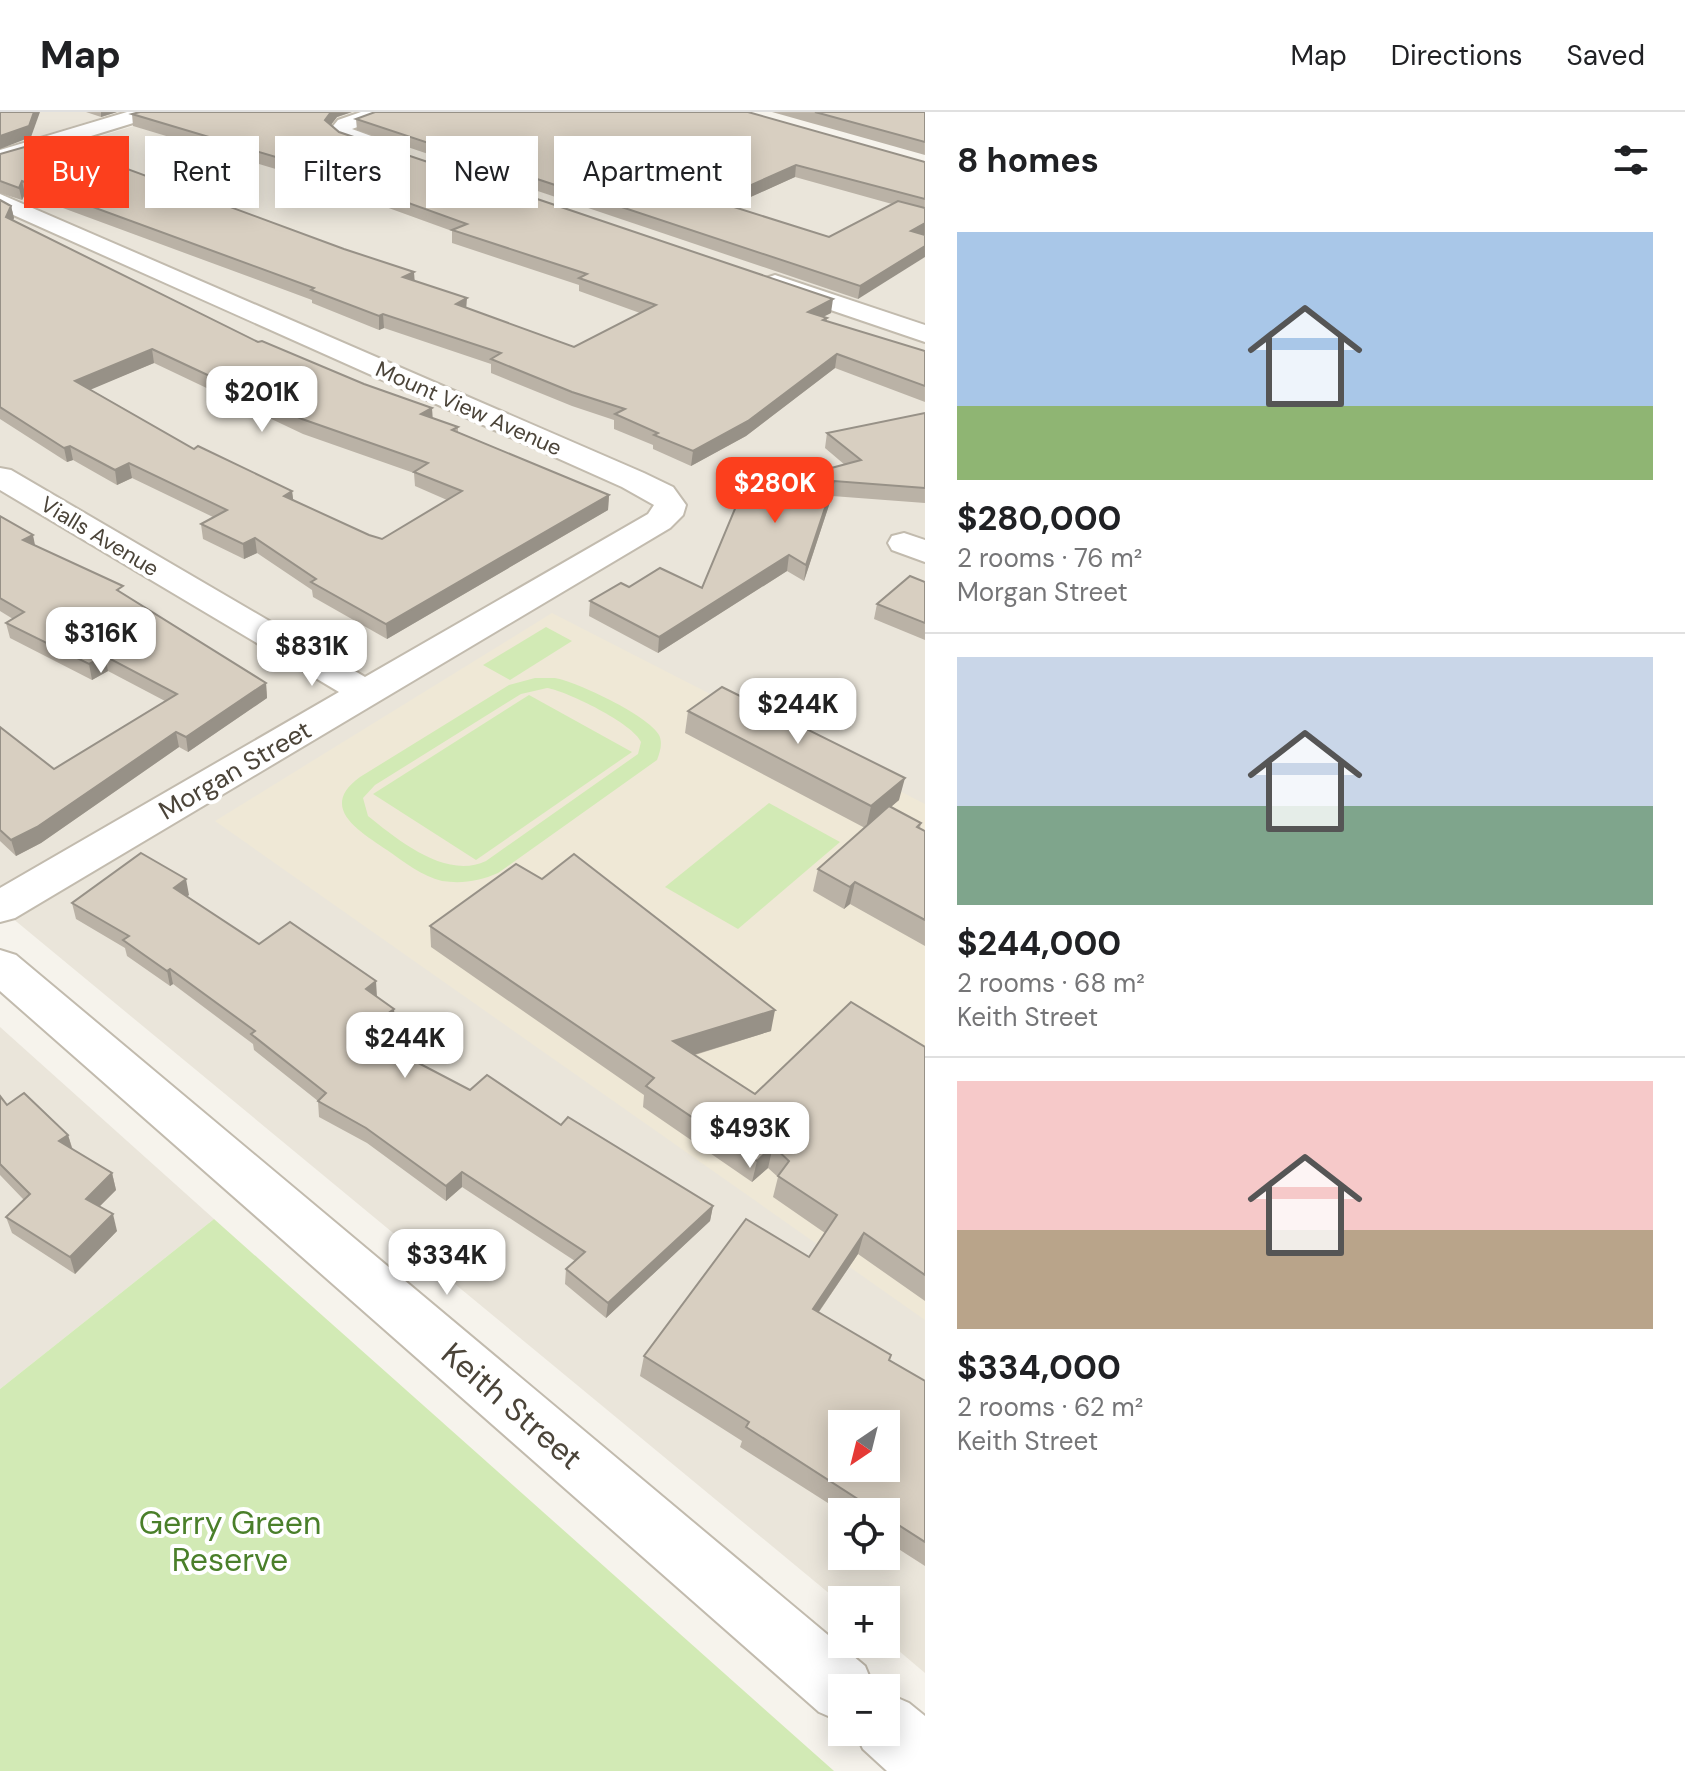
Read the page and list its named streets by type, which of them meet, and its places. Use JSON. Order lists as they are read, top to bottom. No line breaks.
{"streets":{"street":["Mount View Avenue","Vialls Avenue","Morgan Street","Keith Street"]},"crossings":[["Mount View Avenue","Morgan Street"],["Vialls Avenue","Morgan Street"]],"parks":["Gerry Green Reserve"],"north":"bottom left","page":{"header":"Map","nav":["Map","Directions","Saved"],"heading":"8 homes","chip":["Buy","Rent","Filters","New","Apartment"],"list":[{"name":"$280,000","note":"2 rooms · 76 m² · Morgan Street"},{"name":"$244,000","note":"2 rooms · 68 m² · Keith Street"},{"name":"$334,000","note":"2 rooms · 62 m² · Keith Street"}],"price":["$201K","$280K","$316K","$831K","$244K","$244K","$493K","$334K"],"map_buttons":["+","−"]}}
